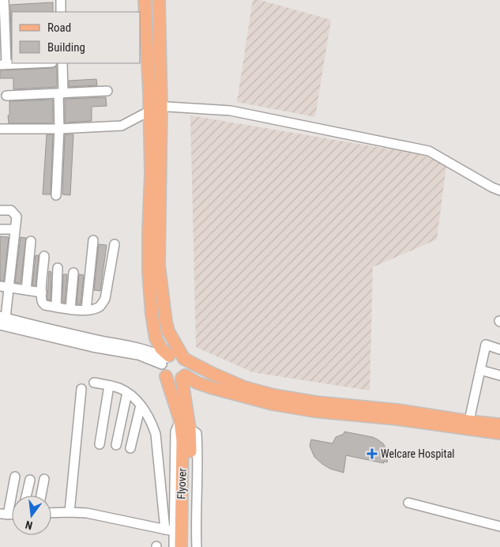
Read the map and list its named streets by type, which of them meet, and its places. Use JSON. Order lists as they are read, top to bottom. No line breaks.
{"streets":{"main road":["Flyover"]},"places":{"health":["Welcare Hospital"]},"legend":["Road","Building"],"north":"bottom"}
